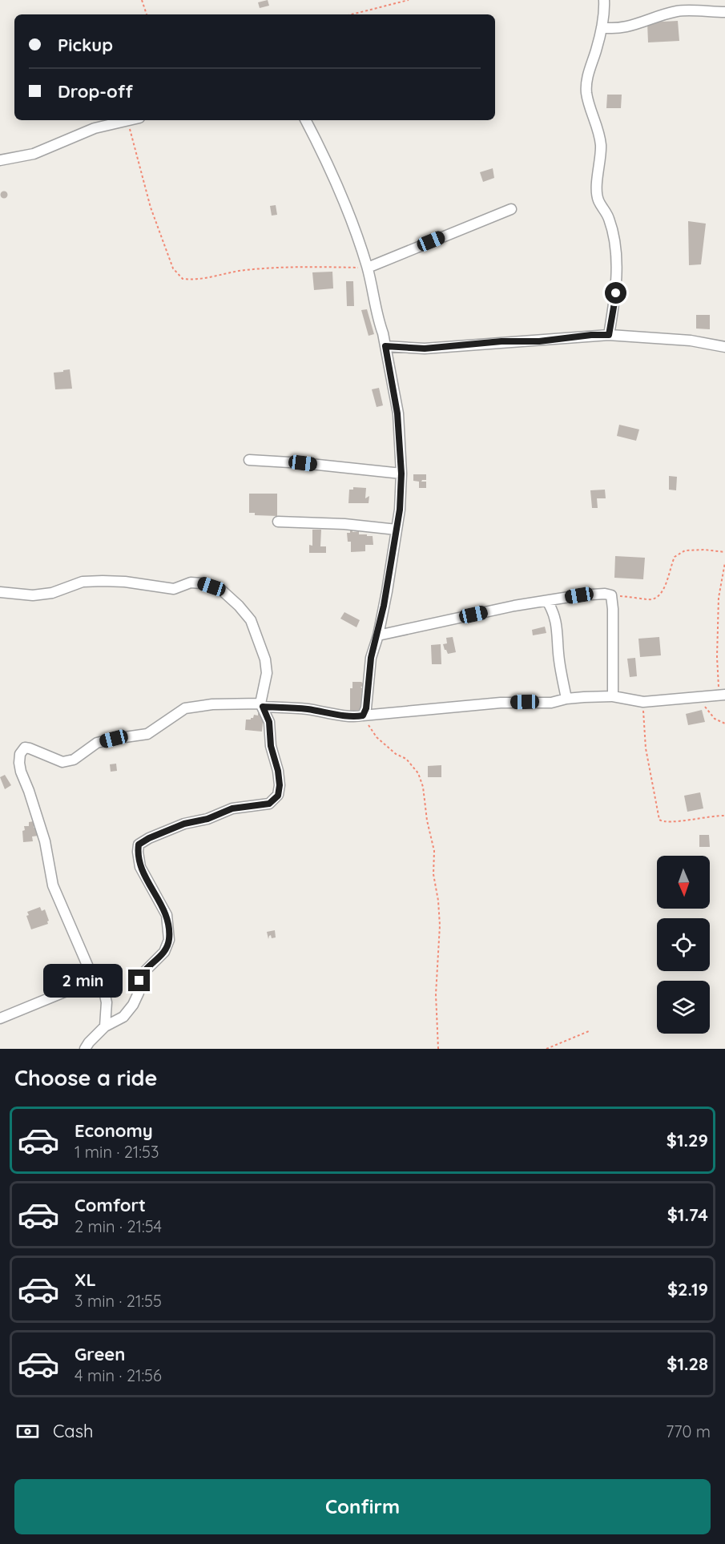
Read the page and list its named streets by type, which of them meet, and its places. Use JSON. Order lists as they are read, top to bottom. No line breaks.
{"north":"bottom","page":{"banner":["Pickup","Drop-off"],"bubble":"2 min","heading":"Choose a ride","list":[{"name":"Economy","note":"1 min · 21:53","value":"$1.29"},{"name":"Comfort","note":"2 min · 21:54","value":"$1.74"},{"name":"XL","note":"3 min · 21:55","value":"$2.19"},{"name":"Green","note":"4 min · 21:56","value":"$1.28"}],"pay":["Cash","770 m"],"buttons":"Confirm"}}
